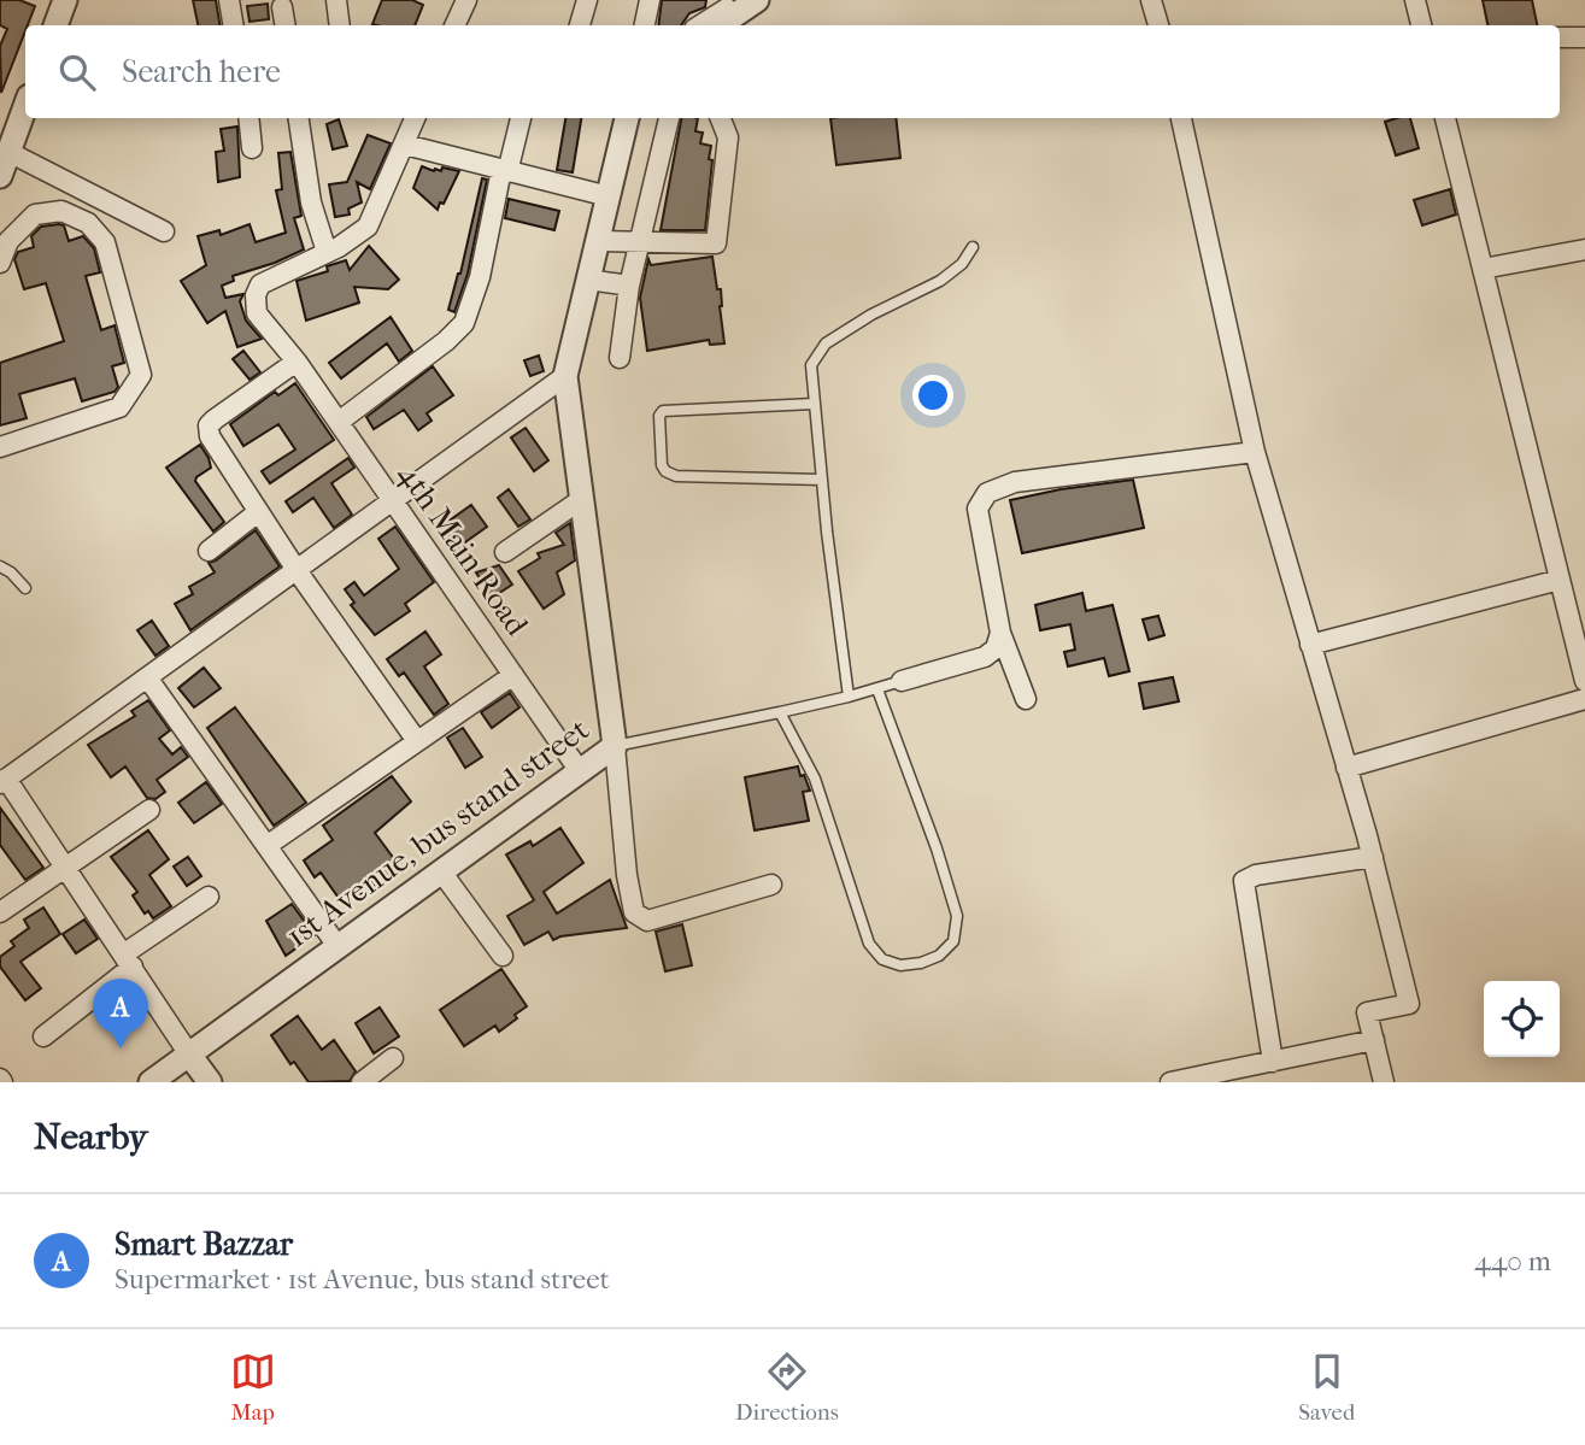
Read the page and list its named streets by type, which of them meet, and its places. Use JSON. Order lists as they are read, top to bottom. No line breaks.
{"streets":{"street":["4th Main Road","1st Avenue, bus stand street"]},"crossings":[["4th Main Road","1st Avenue, bus stand street"]],"page":{"search":"Search here","pins":"A","heading":"Nearby","list":[{"mark":"A","name":"Smart Bazzar","note":"Supermarket · 1st Avenue, bus stand street","value":"440 m"}],"nav":["Map","Directions","Saved"]}}
